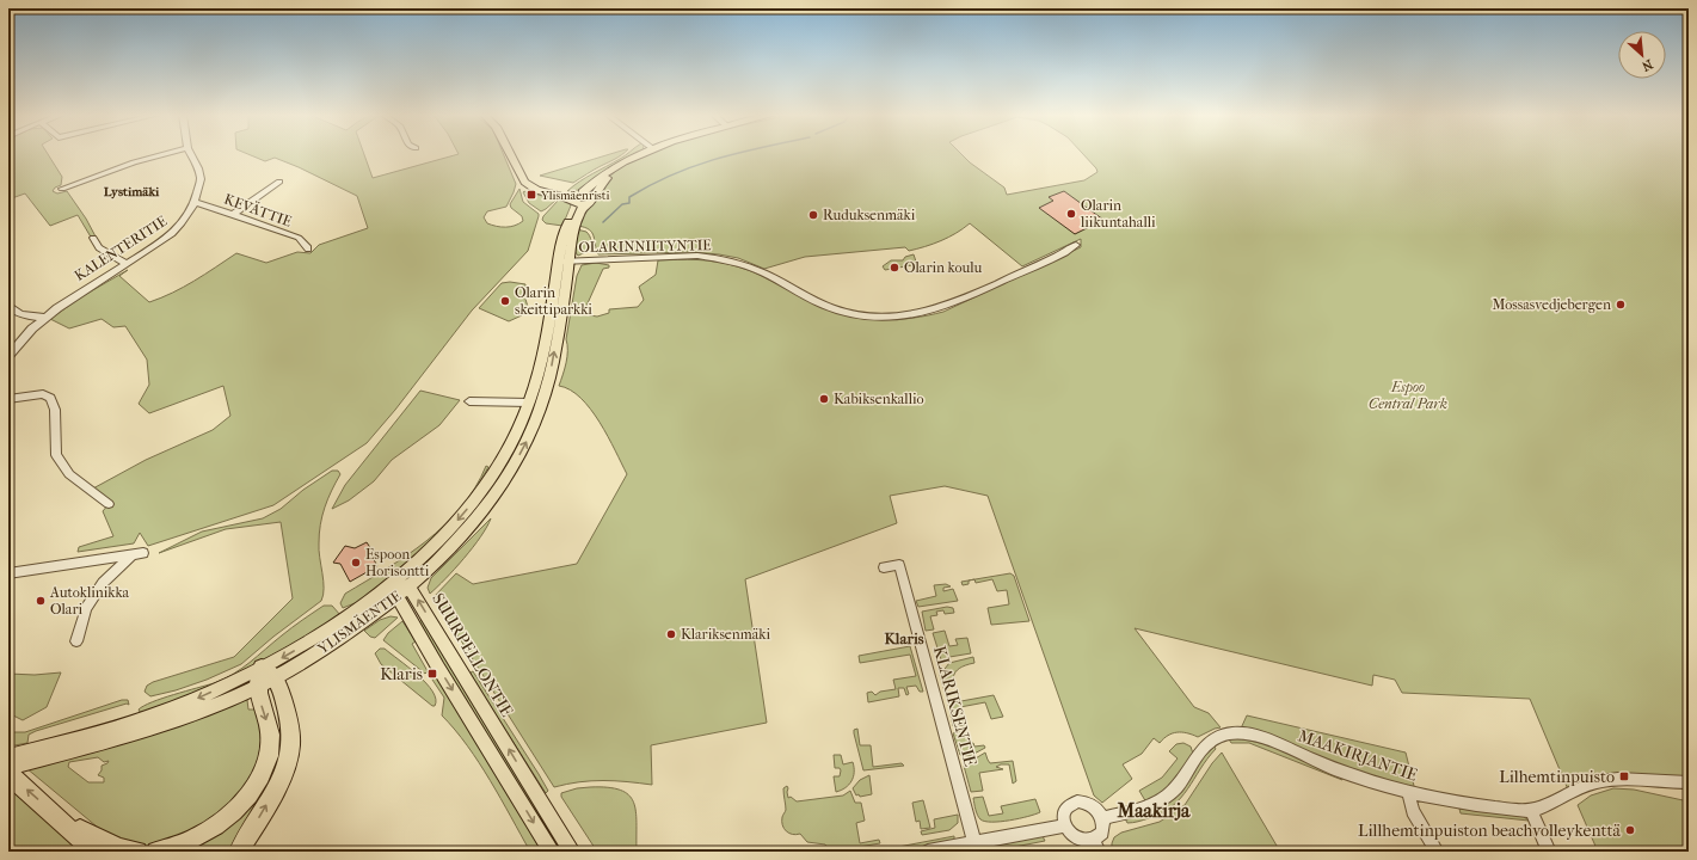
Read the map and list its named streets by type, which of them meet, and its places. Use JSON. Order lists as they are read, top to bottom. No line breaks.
{"streets":{"main road":["YLISMÄENTIE","SUURPELLONTIE"],"street":["KEVÄTTIE","OLARINNIITYNTIE","KALENTERITIE","KLARIKSENTIE","MAAKIRJANTIE"]},"crossings":[["KEVÄTTIE","KALENTERITIE"],["OLARINNIITYNTIE","YLISMÄENTIE"],["YLISMÄENTIE","SUURPELLONTIE"]],"districts":["Lystimäki","Klaris","Maakirja"],"parks":["Espoo Central Park"],"places":{"transit":["Ylismäenristi","Klaris","Lilhemtinpuisto"],"other":["Olarin liikuntahalli","Ruduksenmäki","Olarin koulu","Olarin skeittiparkki","Mossasvedjebergen","Kabiksenkallio","Espoon Horisontti","Autoklinikka Olari","Klariksenmäki","Lillhemtinpuiston beachvolleykenttä"]},"north":"bottom right"}
